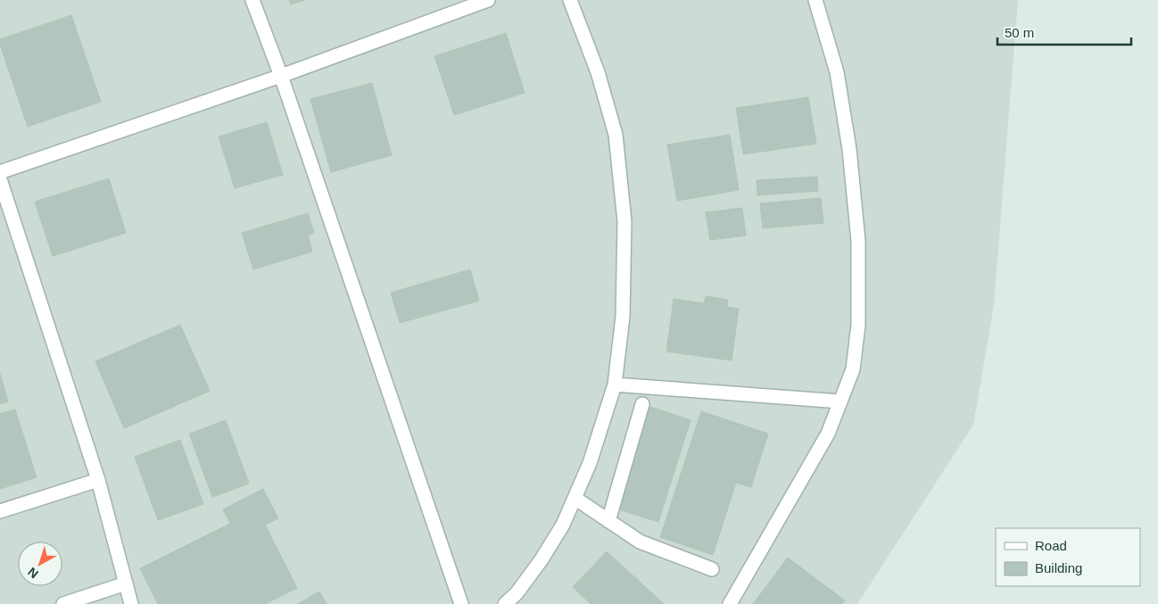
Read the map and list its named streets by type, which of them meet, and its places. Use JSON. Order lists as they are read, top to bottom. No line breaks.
{"legend":["Road","Building"],"scale_bar":"50 m","north":"bottom left"}
